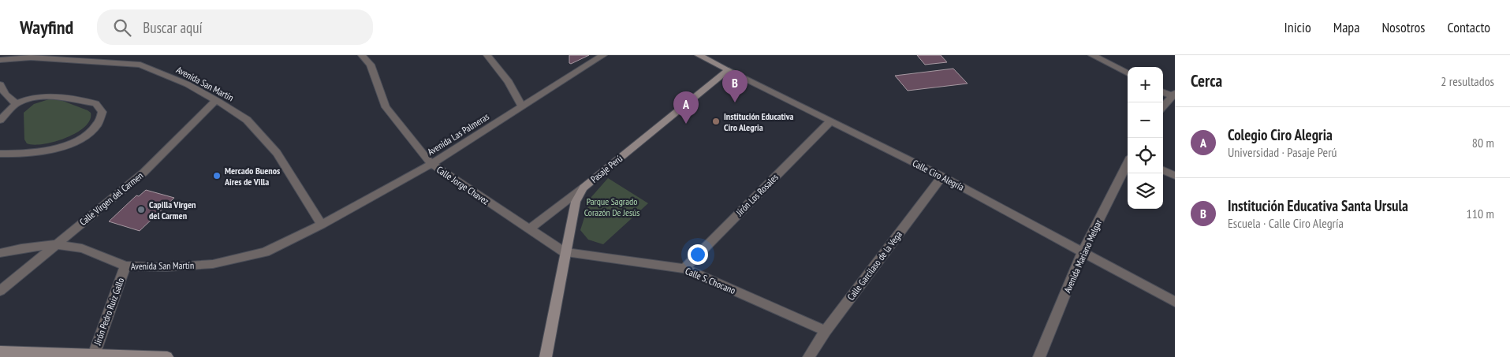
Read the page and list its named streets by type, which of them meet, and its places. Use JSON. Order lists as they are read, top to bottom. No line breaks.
{"streets":{"street":["Avenida San Martin","Avenida Las Palmeras","Pasaje Perú","Calle Ciro Alegría","Calle Jorge Chavez","Jirón Los Rosales","Calle Virgen del Carmen","Avenida Mariano Melgar","Avenida San Martín","Calle Garcilaso de la Vega","Calle S. Chocano","Jirón Pedro Ruiz Gallo"]},"crossings":[["Avenida San Martin","Avenida Las Palmeras"],["Avenida San Martin","Calle Virgen del Carmen"],["Avenida San Martin","Avenida San Martín"],["Avenida Las Palmeras","Calle Jorge Chavez"],["Avenida Las Palmeras","Avenida San Martín"],["Pasaje Perú","Calle Ciro Alegría"],["Pasaje Perú","Calle Jorge Chavez"],["Pasaje Perú","Calle S. Chocano"],["Calle Ciro Alegría","Jirón Los Rosales"],["Calle Ciro Alegría","Avenida Mariano Melgar"],["Calle Ciro Alegría","Calle Garcilaso de la Vega"],["Calle Jorge Chavez","Calle S. Chocano"],["Jirón Los Rosales","Calle S. Chocano"],["Calle Virgen del Carmen","Avenida San Martín"],["Avenida San Martín","Jirón Pedro Ruiz Gallo"],["Calle Garcilaso de la Vega","Calle S. Chocano"]],"parks":["Parque Sagrado Corazón De Jesús"],"places":["Institución Educativa Ciro Alegria","Mercado Buenos Aires de Villa","Capilla Virgen del Carmen"],"page":{"header":"Wayfind","search":"Buscar aquí","nav":["Inicio","Mapa","Nosotros","Contacto"],"heading":["Cerca","2 resultados"],"map_buttons":["+","−"],"pins":["B","A"],"list":[{"mark":"A","name":"Colegio Ciro Alegria","note":"Universidad · Pasaje Perú","value":"80 m"},{"mark":"B","name":"Institución Educativa Santa Ursula","note":"Escuela · Calle Ciro Alegría","value":"110 m"}]}}
